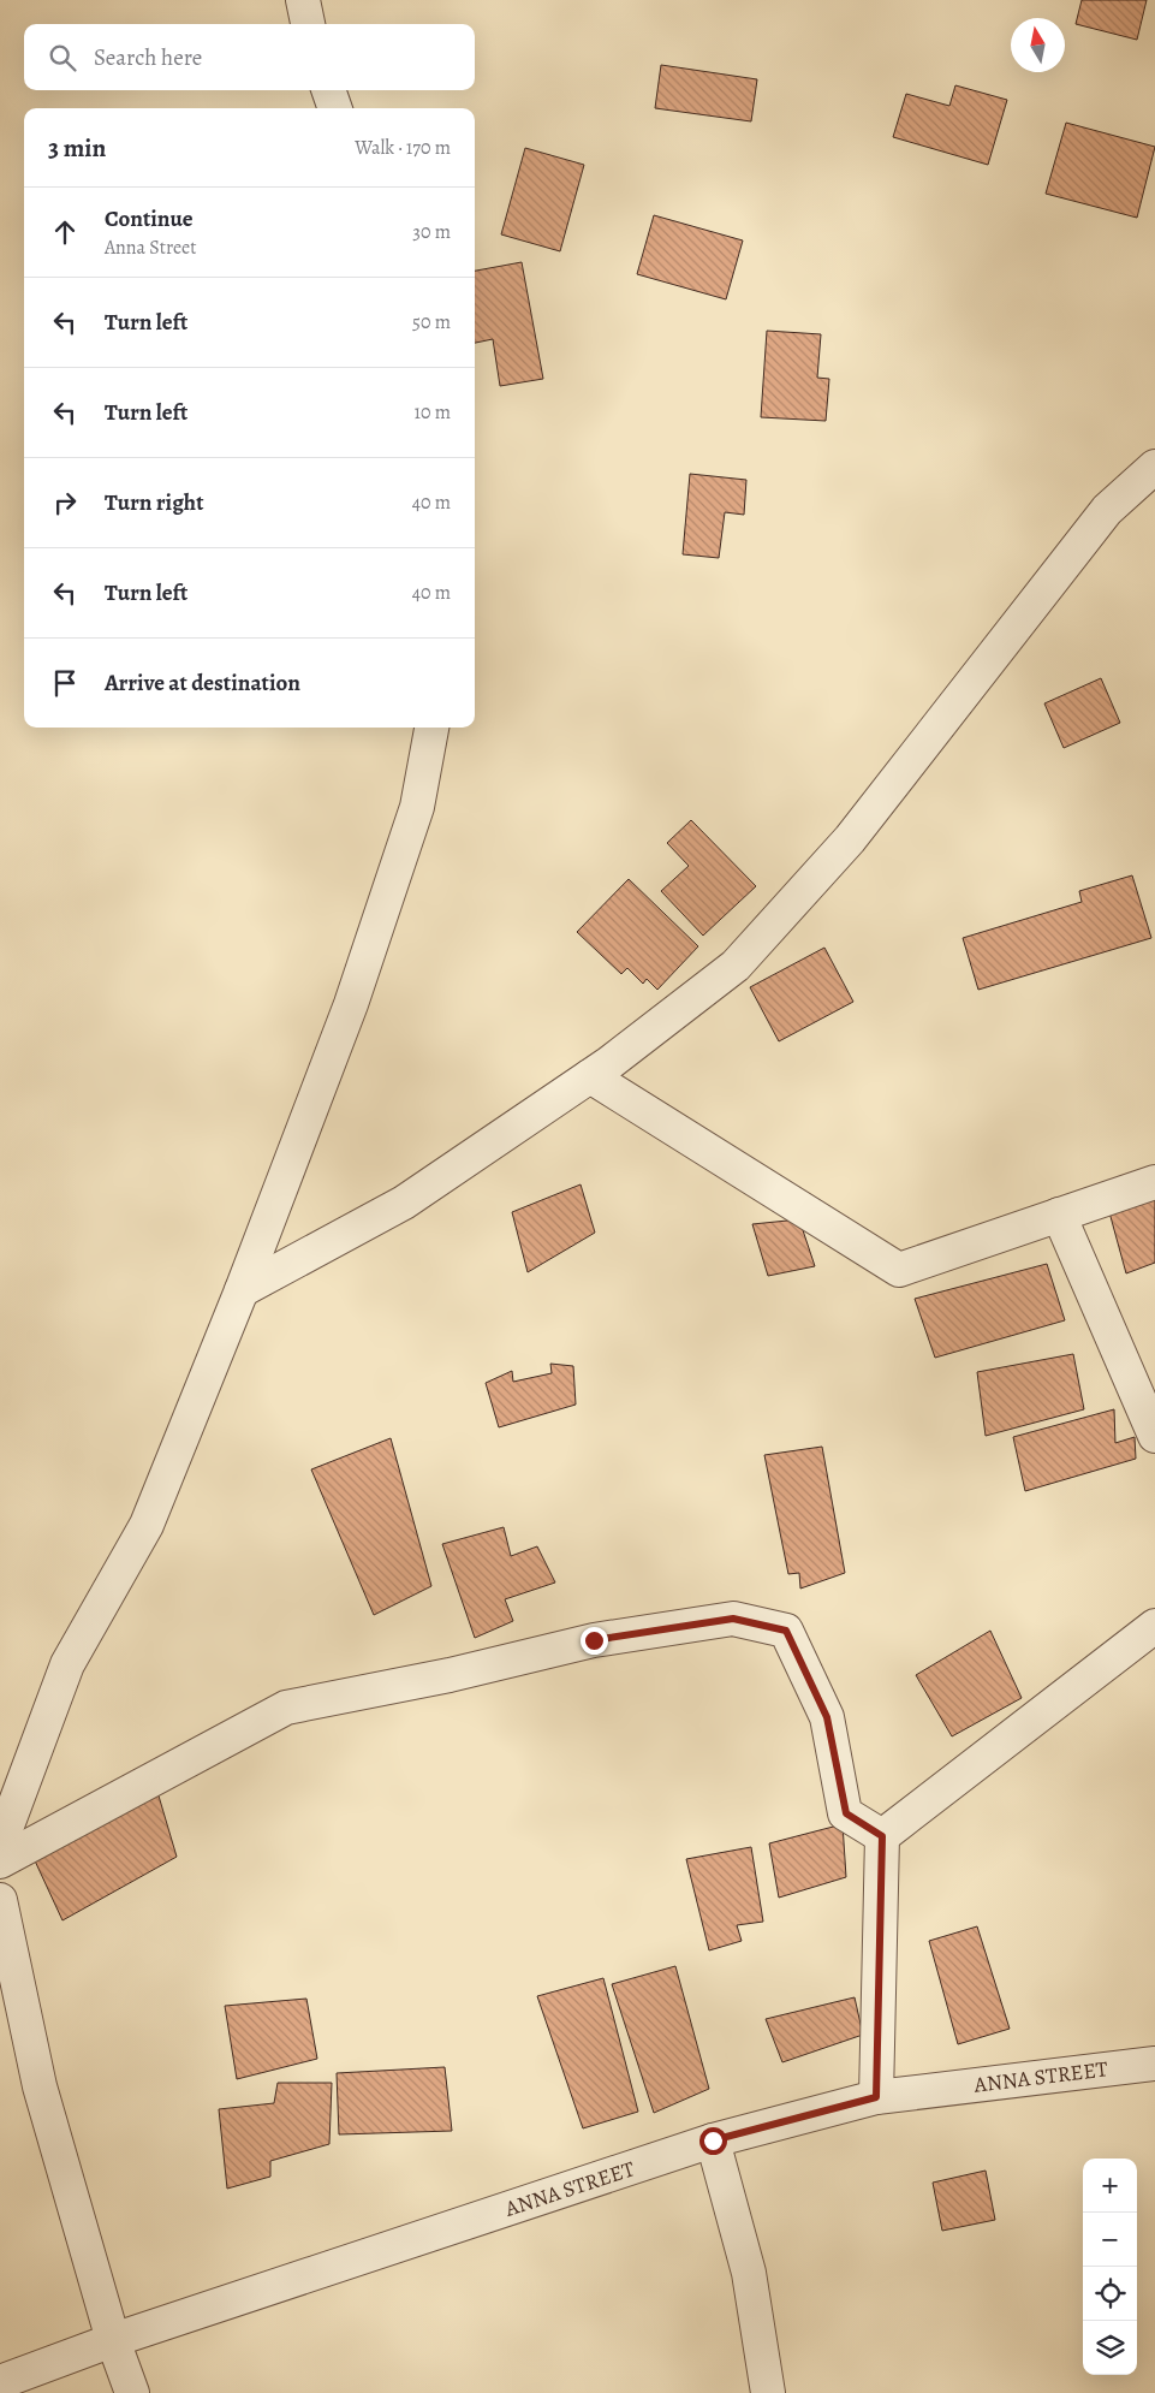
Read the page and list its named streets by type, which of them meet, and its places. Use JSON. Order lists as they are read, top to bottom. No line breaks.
{"streets":{"street":["ANNA STREET"]},"north":"top","page":{"search":"Search here","heading":["3 min","Walk · 170 m"],"list":[["Continue","Anna Street","30 m"],["Turn left","50 m"],["Turn left","10 m"],["Turn right","40 m"],["Turn left","40 m"],"Arrive at destination"],"map_buttons":["+","−"]}}
